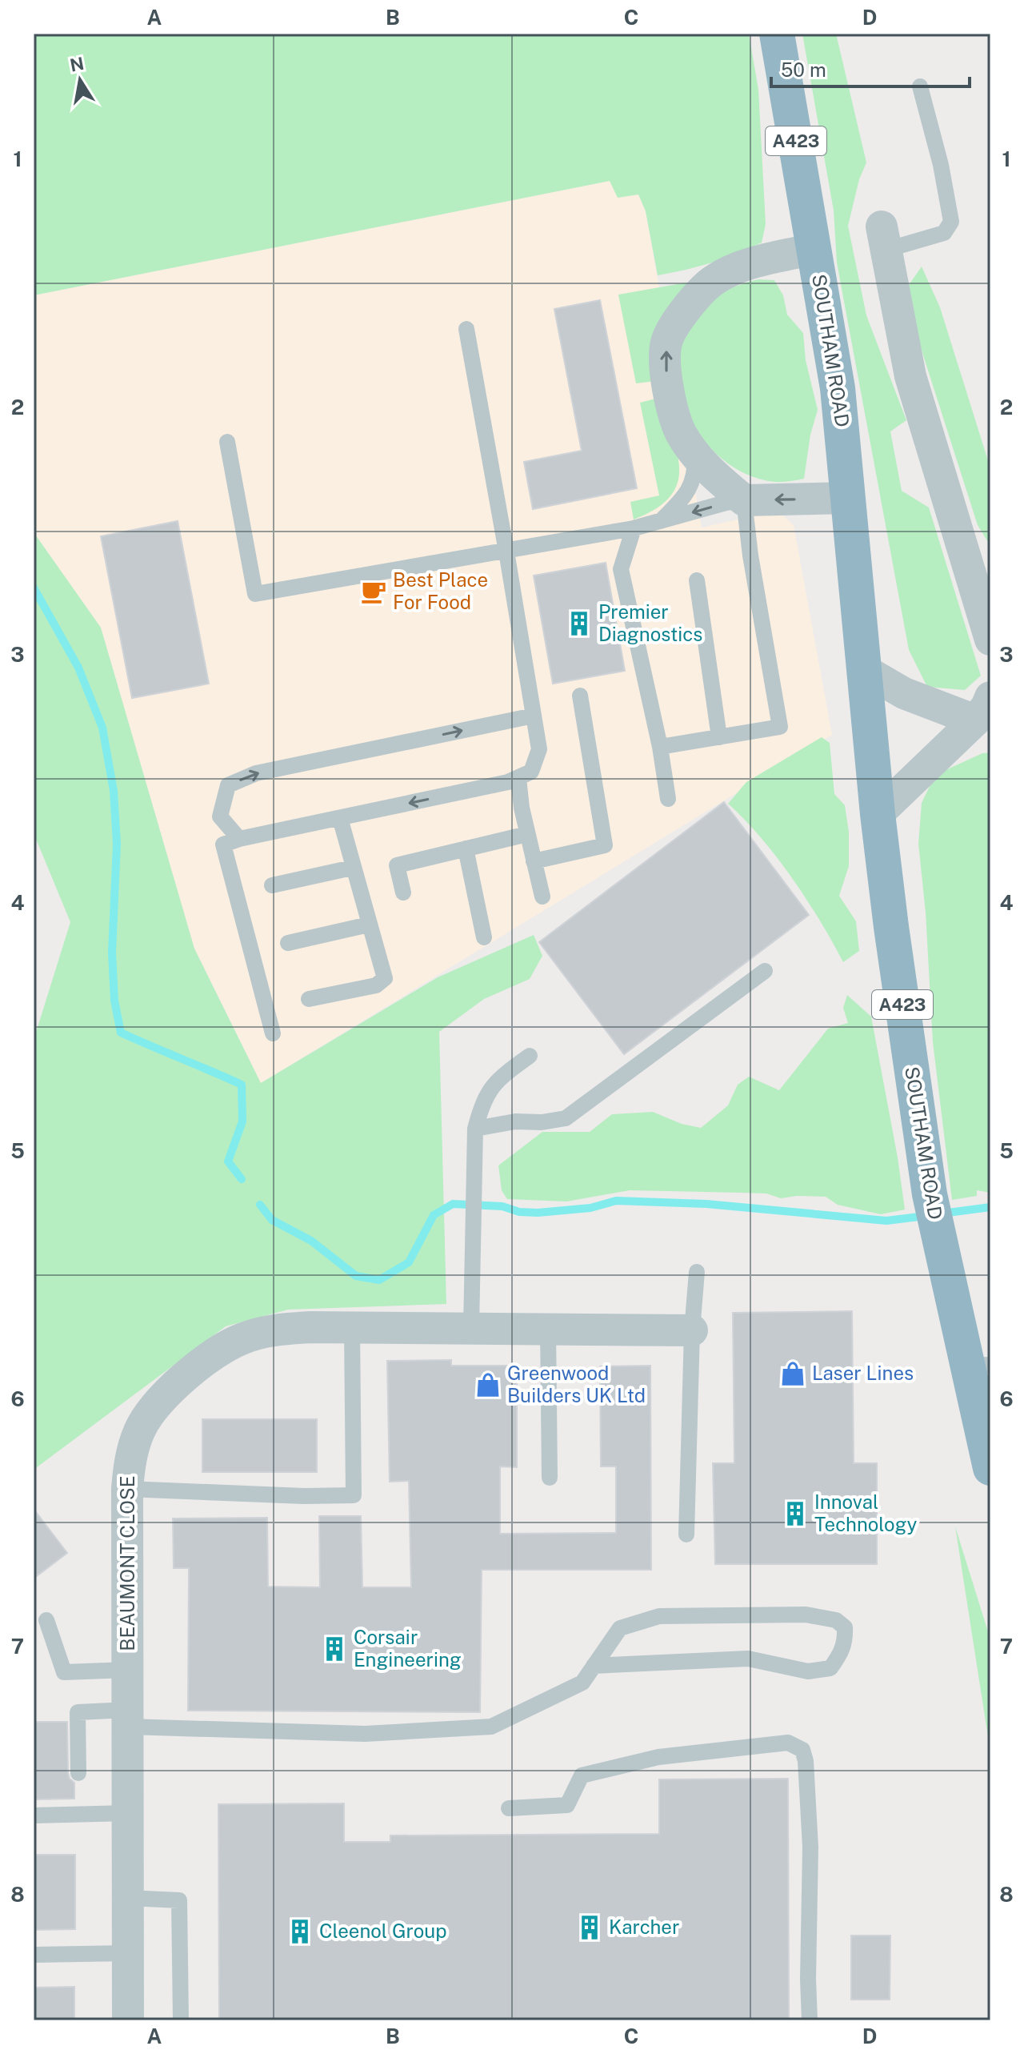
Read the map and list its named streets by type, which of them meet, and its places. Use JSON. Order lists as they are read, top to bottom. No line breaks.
{"streets":{"highway":["A423","SOUTHAM ROAD"],"street":["BEAUMONT CLOSE"]},"places":{"cafe":["Best Place For Food"],"building":["Premier Diagnostics","Innoval Technology","Corsair Engineering","Karcher","Cleenol Group"],"shop":["Laser Lines","Greenwood Builders UK Ltd"]},"scale_bar":"50 m","north":"top","grid":{"columns":["A","B","C","D"],"rows":["1","2","3","4","5","6","7","8"]}}
